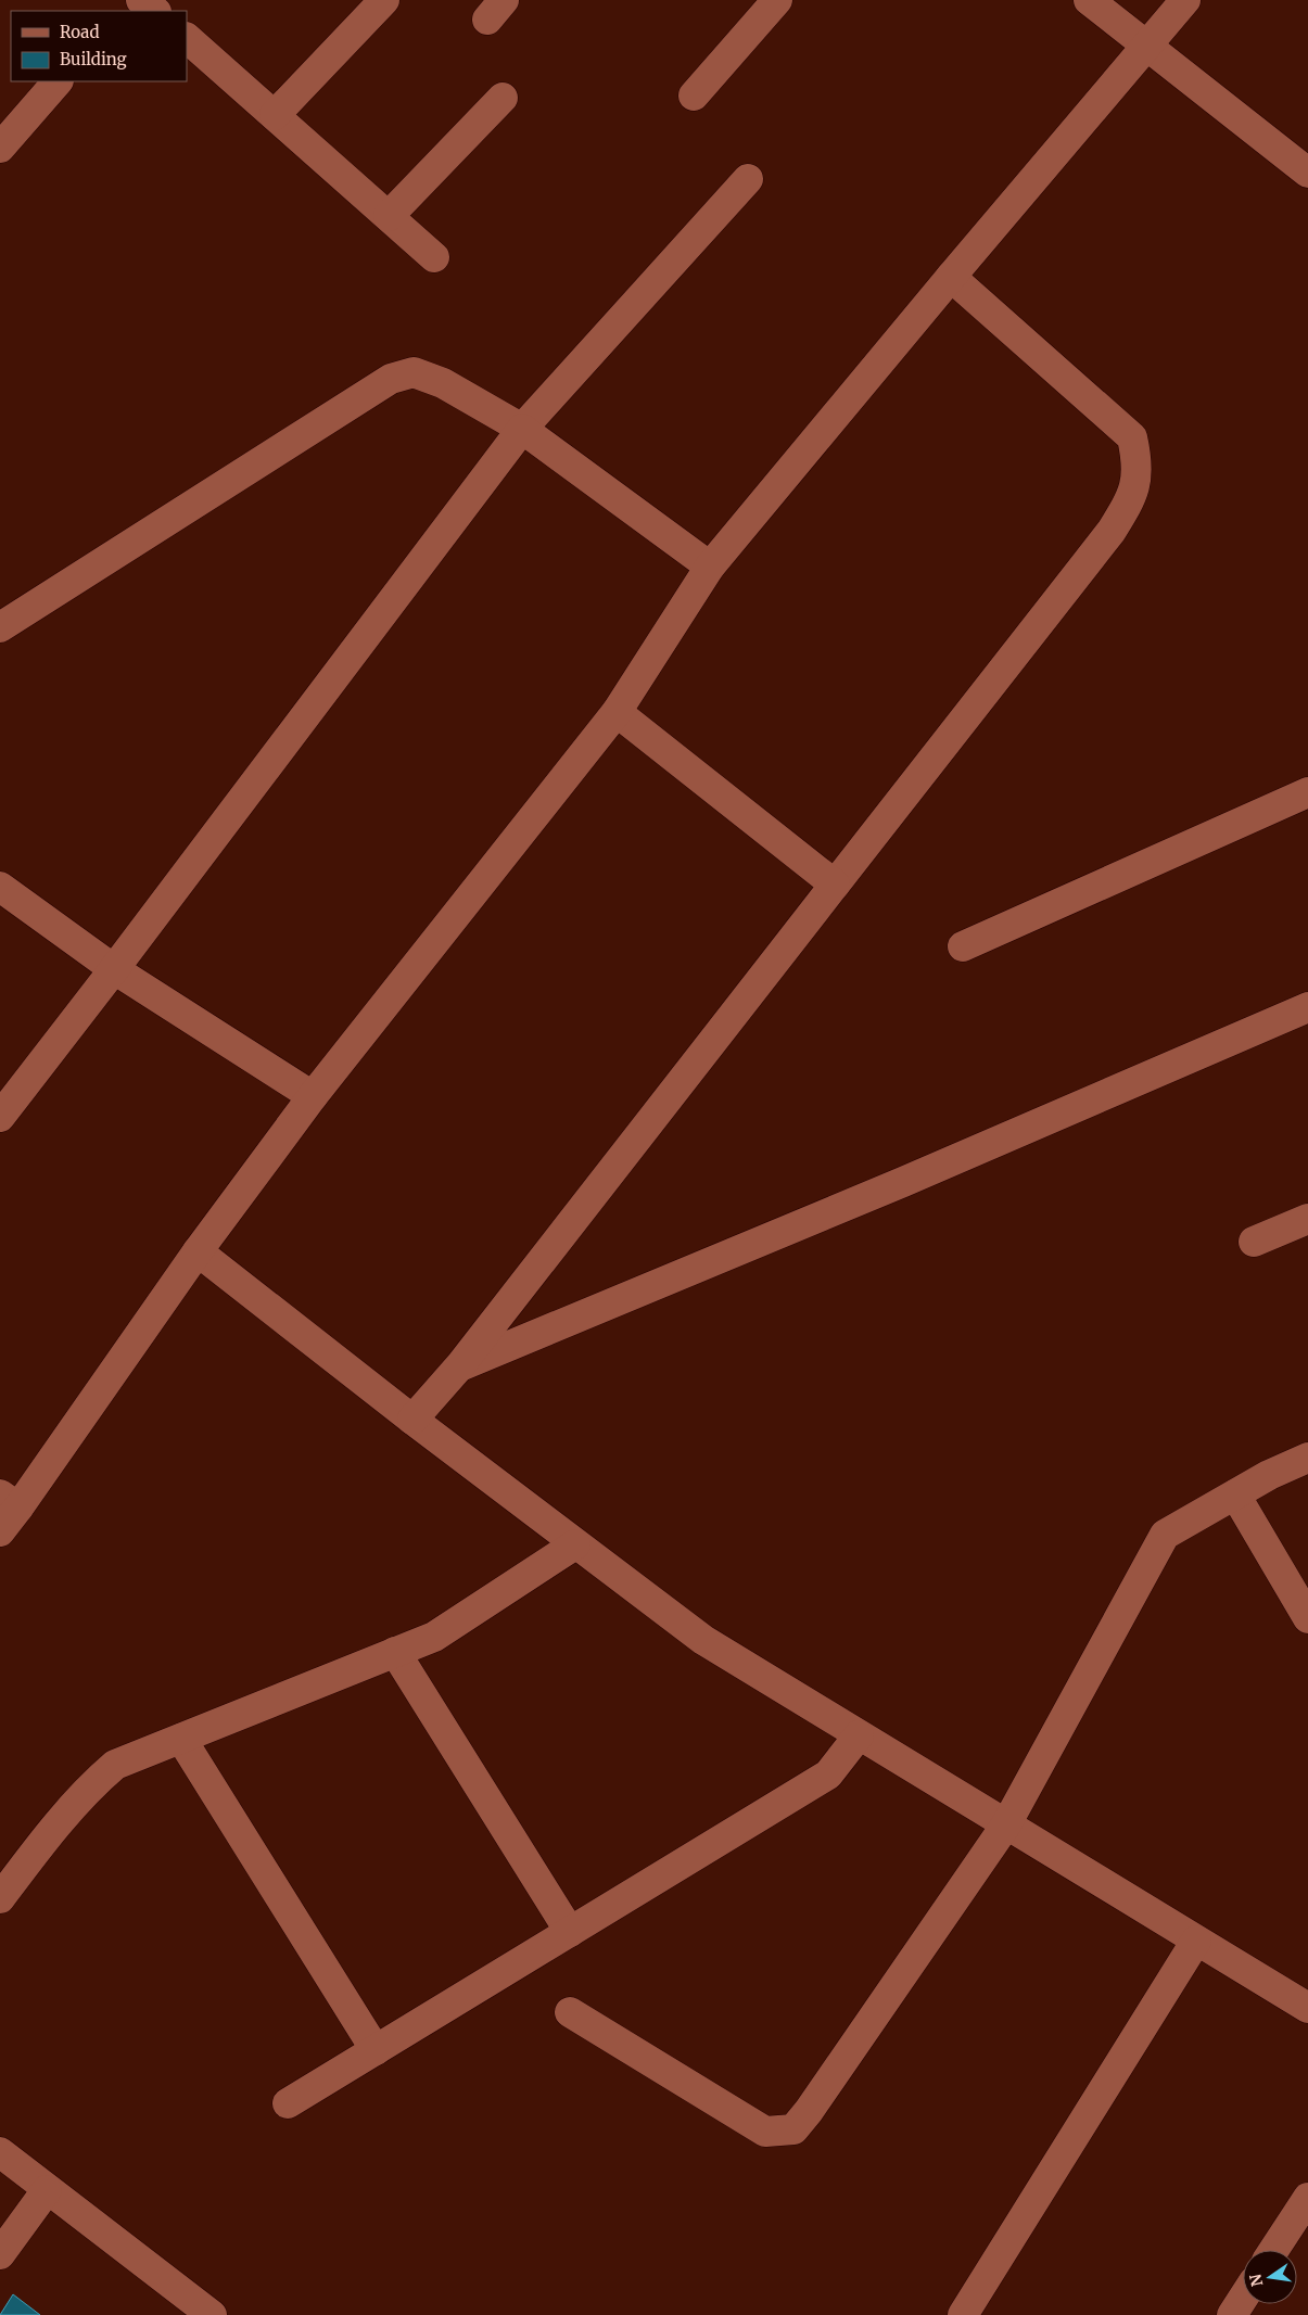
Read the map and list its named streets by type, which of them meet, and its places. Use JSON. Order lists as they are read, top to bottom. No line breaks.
{"legend":["Road","Building"],"north":"left"}
